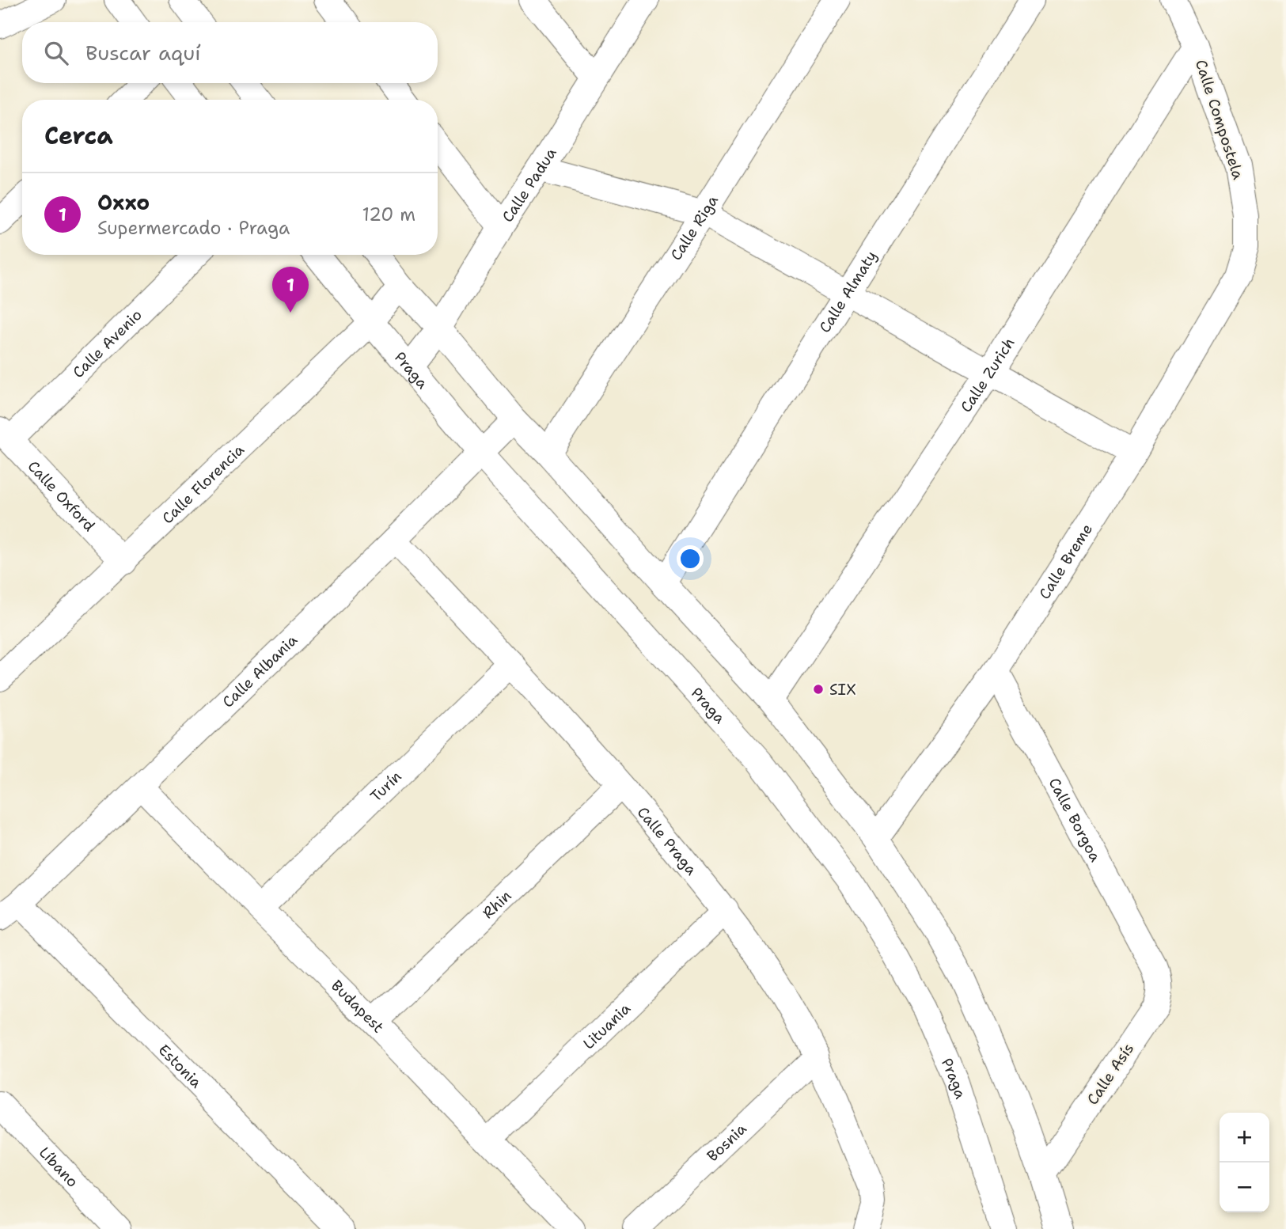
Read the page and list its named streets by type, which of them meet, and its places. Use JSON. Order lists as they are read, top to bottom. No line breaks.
{"streets":{"street":["Calle Compostela","Calle Padua","Calle Riga","Calle Almaty","Calle Avenio","Praga","Calle Zurich","Calle Florencia","Calle Oxford","Calle Breme","Calle Albania","Turín","Calle Borgoa","Calle Praga","Rhin","Budapest","Lituania","Estonia","Calle Asís","Bosnia","Líbano"]},"crossings":[["Calle Compostela","Calle Zurich"],["Calle Compostela","Calle Breme"],["Calle Padua","Praga"],["Calle Avenio","Calle Oxford"],["Praga","Calle Florencia"],["Praga","Calle Albania"],["Calle Florencia","Calle Oxford"],["Calle Breme","Calle Borgoa"],["Calle Albania","Calle Praga"],["Calle Albania","Budapest"],["Calle Albania","Estonia"],["Turín","Calle Praga"],["Turín","Budapest"],["Calle Borgoa","Calle Asís"],["Calle Praga","Rhin"],["Calle Praga","Lituania"],["Calle Praga","Bosnia"],["Rhin","Budapest"],["Budapest","Lituania"]],"places":["SIX"],"page":{"search":"Buscar aquí","heading":"Cerca","list":[{"mark":"1","name":"Oxxo","note":"Supermercado · Praga","value":"120 m"}],"pins":"1","map_buttons":["+","−"]}}
